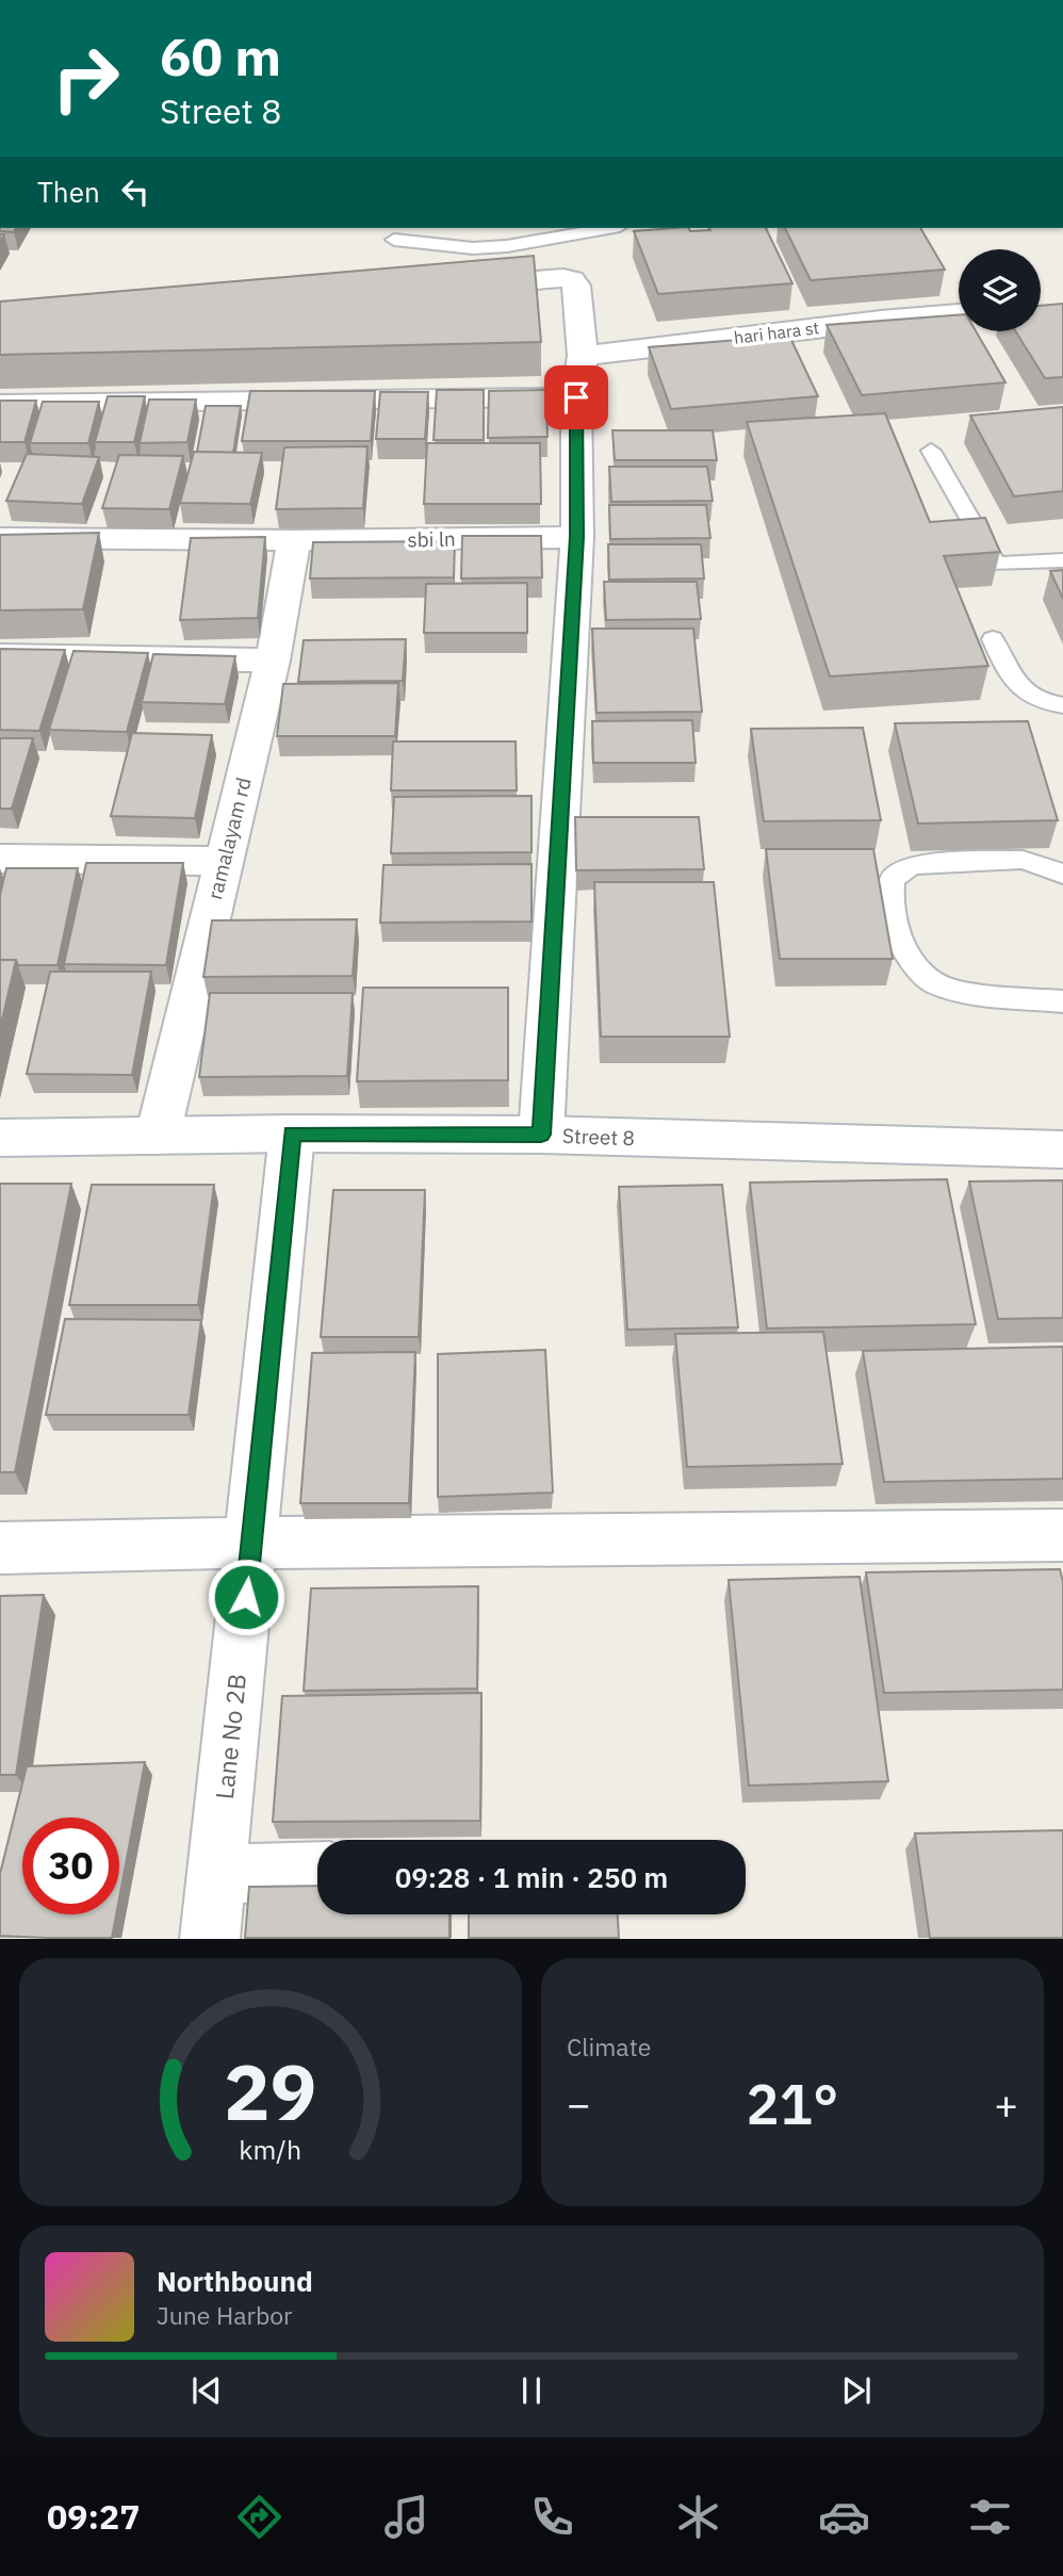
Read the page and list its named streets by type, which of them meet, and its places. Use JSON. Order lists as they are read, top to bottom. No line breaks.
{"streets":{"street":["hari hara st","sbi ln","ramalayam rd","Street 8","Lane No 2B"]},"crossings":[["sbi ln","ramalayam rd"],["ramalayam rd","Street 8"],["Street 8","Lane No 2B"]],"page":{"turn":["60 m","Street 8"],"then":"Then","limit":"30","trip":"09:28 · 1 min · 250 m","tile":"Climate","heat":["−","21°","+"],"song":["Northbound","June Harbor"],"tabs":"09:27","gauge":["29","km/h"]}}
